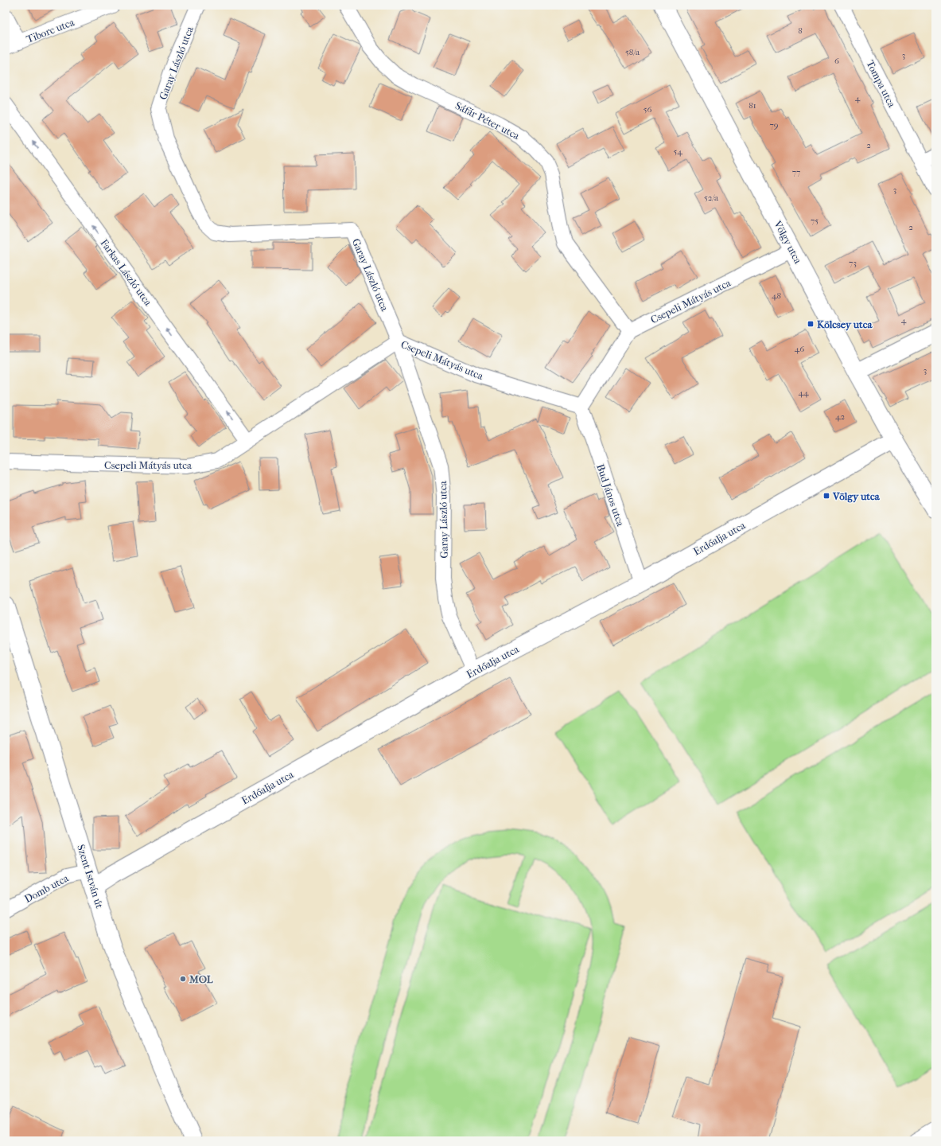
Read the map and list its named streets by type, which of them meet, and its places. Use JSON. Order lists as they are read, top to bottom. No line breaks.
{"streets":{"street":["Tiborc utca","Garay László utca","Tompa utca","Sáfár Péter utca","Völgy utca","Farkas László utca","Csepeli Mátyás utca","Bud János utca","Erdőalja utca","Szent István út","Domb utca"]},"crossings":[["Garay László utca","Csepeli Mátyás utca"],["Garay László utca","Erdőalja utca"],["Sáfár Péter utca","Csepeli Mátyás utca"],["Völgy utca","Csepeli Mátyás utca"],["Völgy utca","Erdőalja utca"],["Farkas László utca","Csepeli Mátyás utca"],["Csepeli Mátyás utca","Bud János utca"],["Bud János utca","Erdőalja utca"],["Erdőalja utca","Szent István út"],["Erdőalja utca","Domb utca"],["Szent István út","Domb utca"]],"one_way":["Farkas László utca"],"places":{"transit":["Kölcsey utca","Völgy utca"],"other":["MOL"]},"house_numbers":["8","58/a","3","6","4","81","56","79","2","54","77","3","52/a","75","2","73","48","4","46","3","44","42"]}
